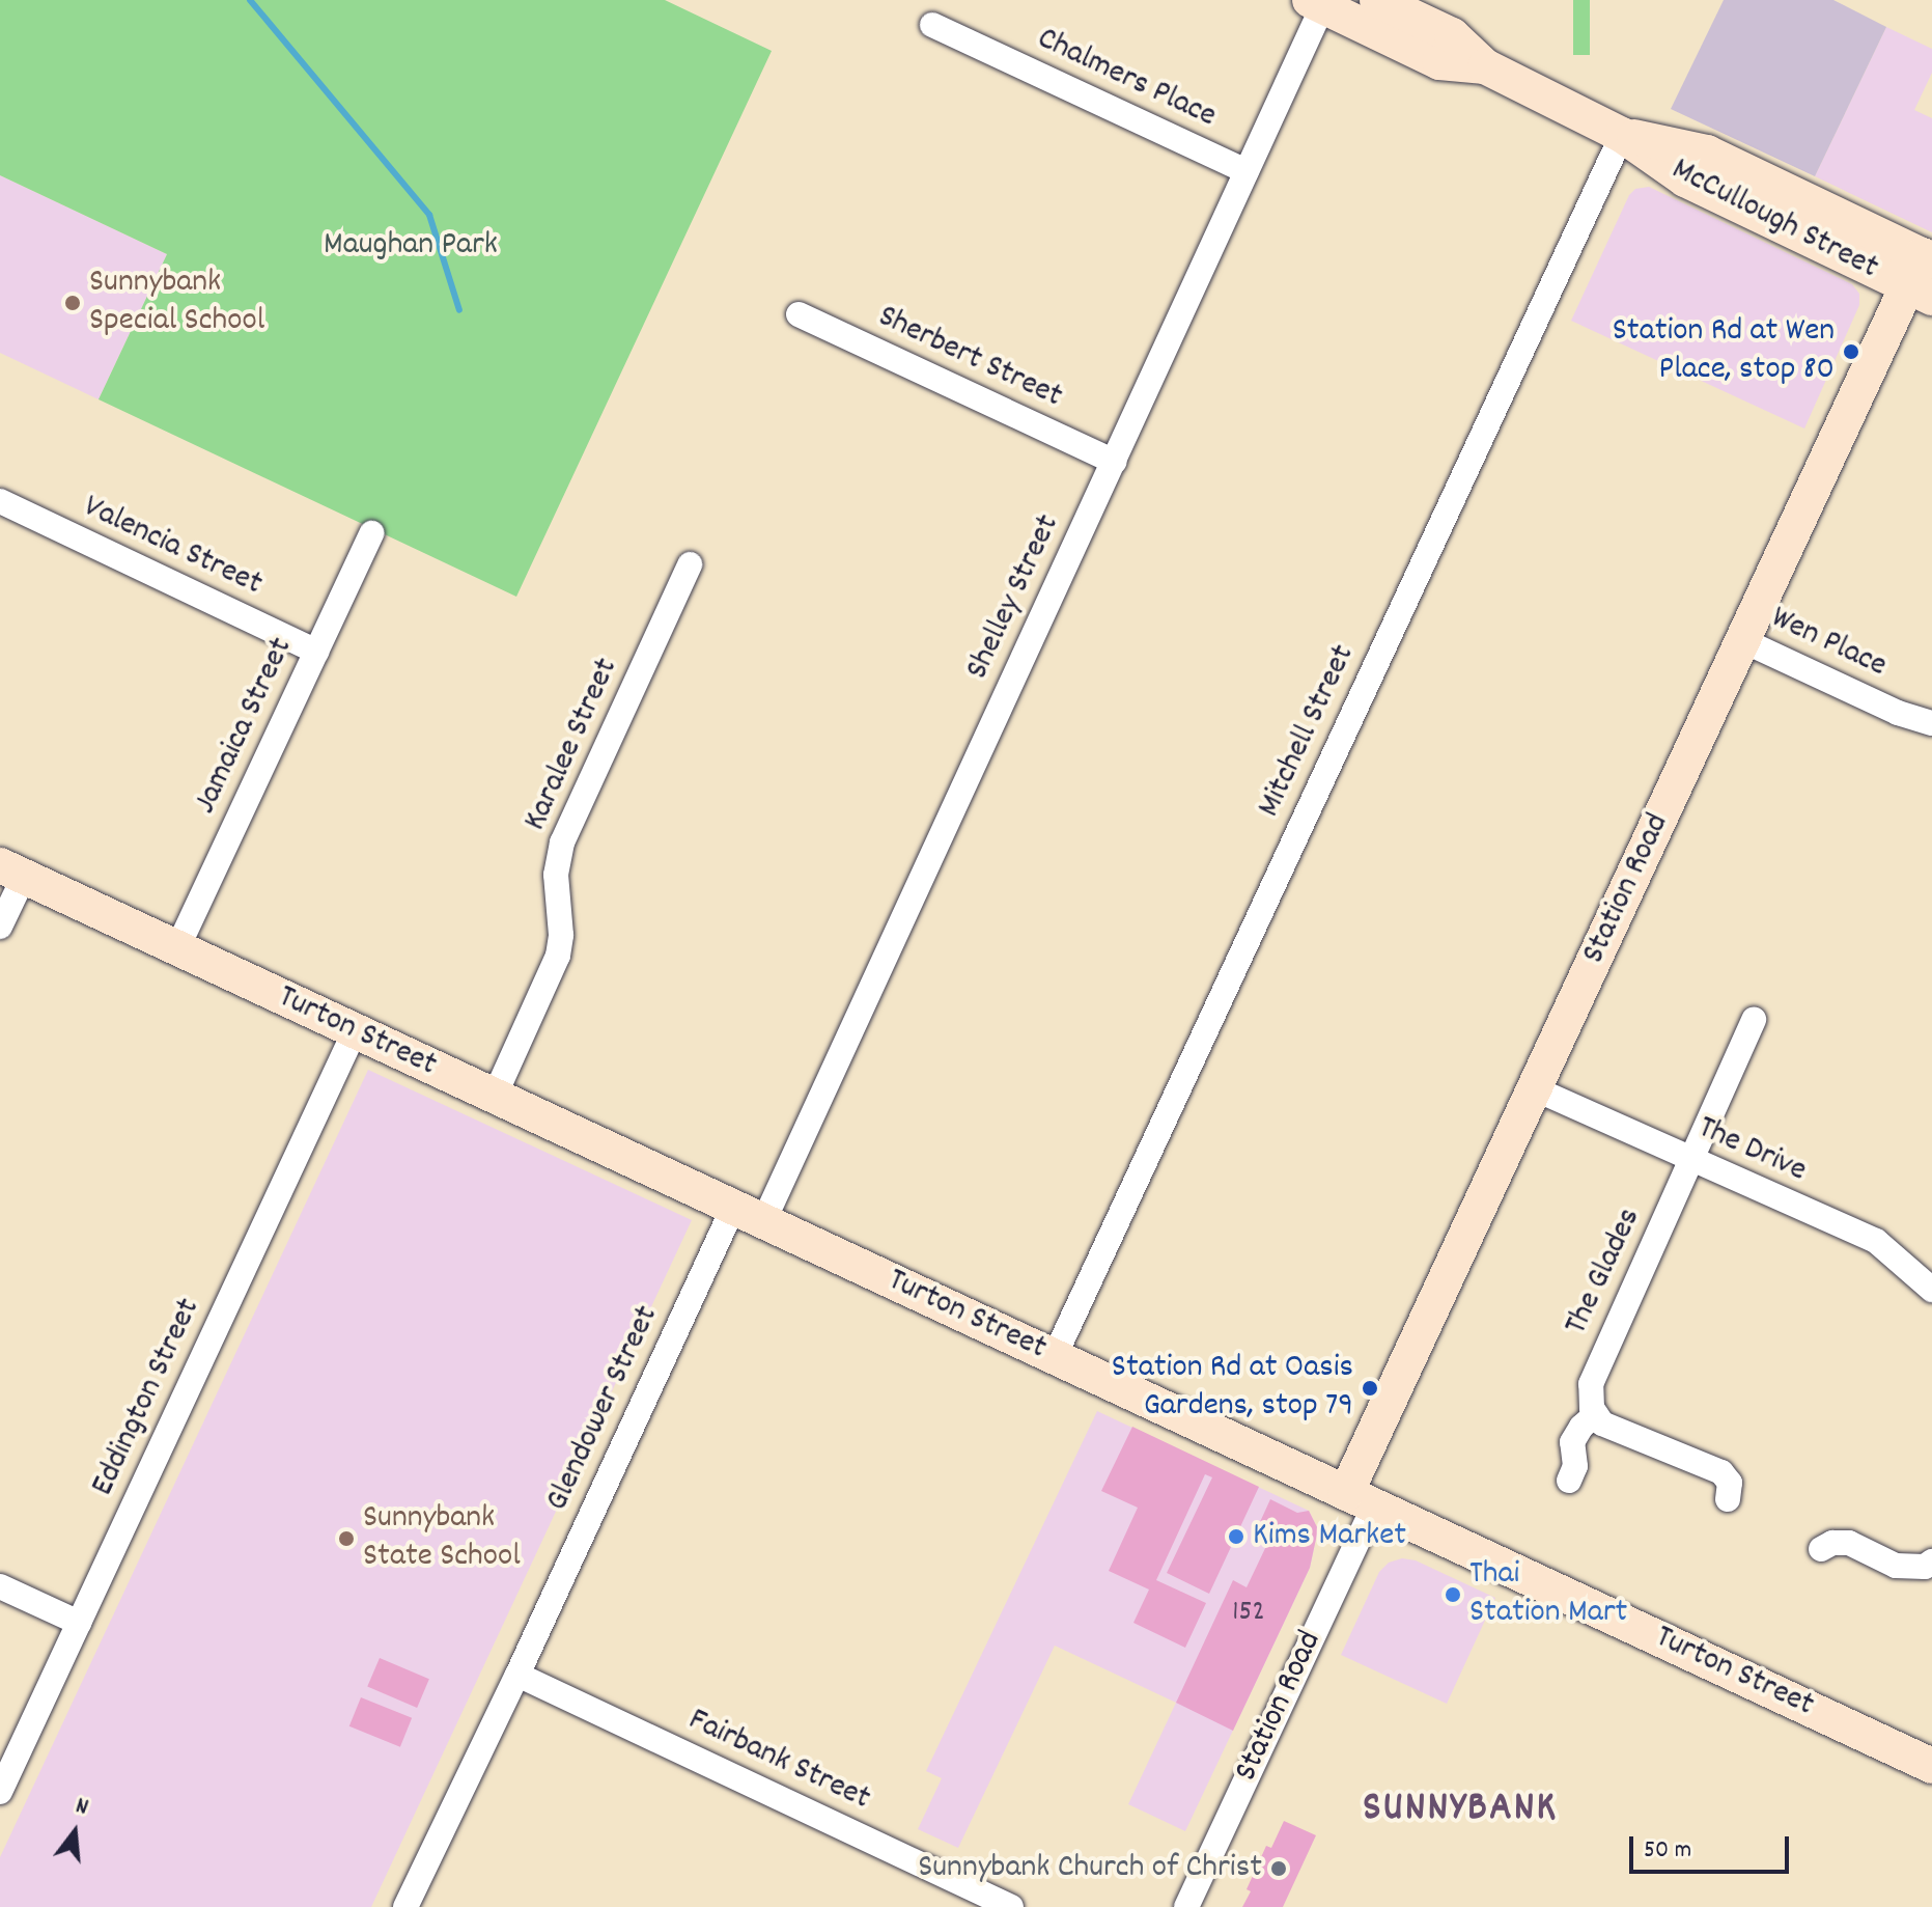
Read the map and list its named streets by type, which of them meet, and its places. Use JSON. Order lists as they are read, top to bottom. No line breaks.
{"streets":{"street":["Chalmers Place","McCullough Street","Sherbert Street","Valencia Street","Shelley Street","Wen Place","Jamaica Street","Mitchell Street","Karalee Street","Station Road","Turton Street","The Drive","The Glades","Eddington Street","Glendower Street","Fairbank Street"]},"crossings":[["Chalmers Place","Shelley Street"],["McCullough Street","Shelley Street"],["McCullough Street","Mitchell Street"],["McCullough Street","Station Road"],["Sherbert Street","Shelley Street"],["Valencia Street","Jamaica Street"],["Shelley Street","Turton Street"],["Shelley Street","Glendower Street"],["Wen Place","Station Road"],["Jamaica Street","Turton Street"],["Mitchell Street","Turton Street"],["Karalee Street","Turton Street"],["Station Road","Turton Street"],["Station Road","The Drive"],["Turton Street","Eddington Street"],["Turton Street","Glendower Street"],["The Drive","The Glades"],["Glendower Street","Fairbank Street"]],"districts":["SUNNYBANK"],"parks":["Maughan Park"],"places":["Sunnybank Special School","Station Rd at Wen Place, stop 80","Station Rd at Oasis Gardens, stop 79","Kims Market","Sunnybank State School","Thai Station Mart","Sunnybank Church of Christ"],"house_numbers":["152"],"scale_bar":"50 m","north":"top"}
